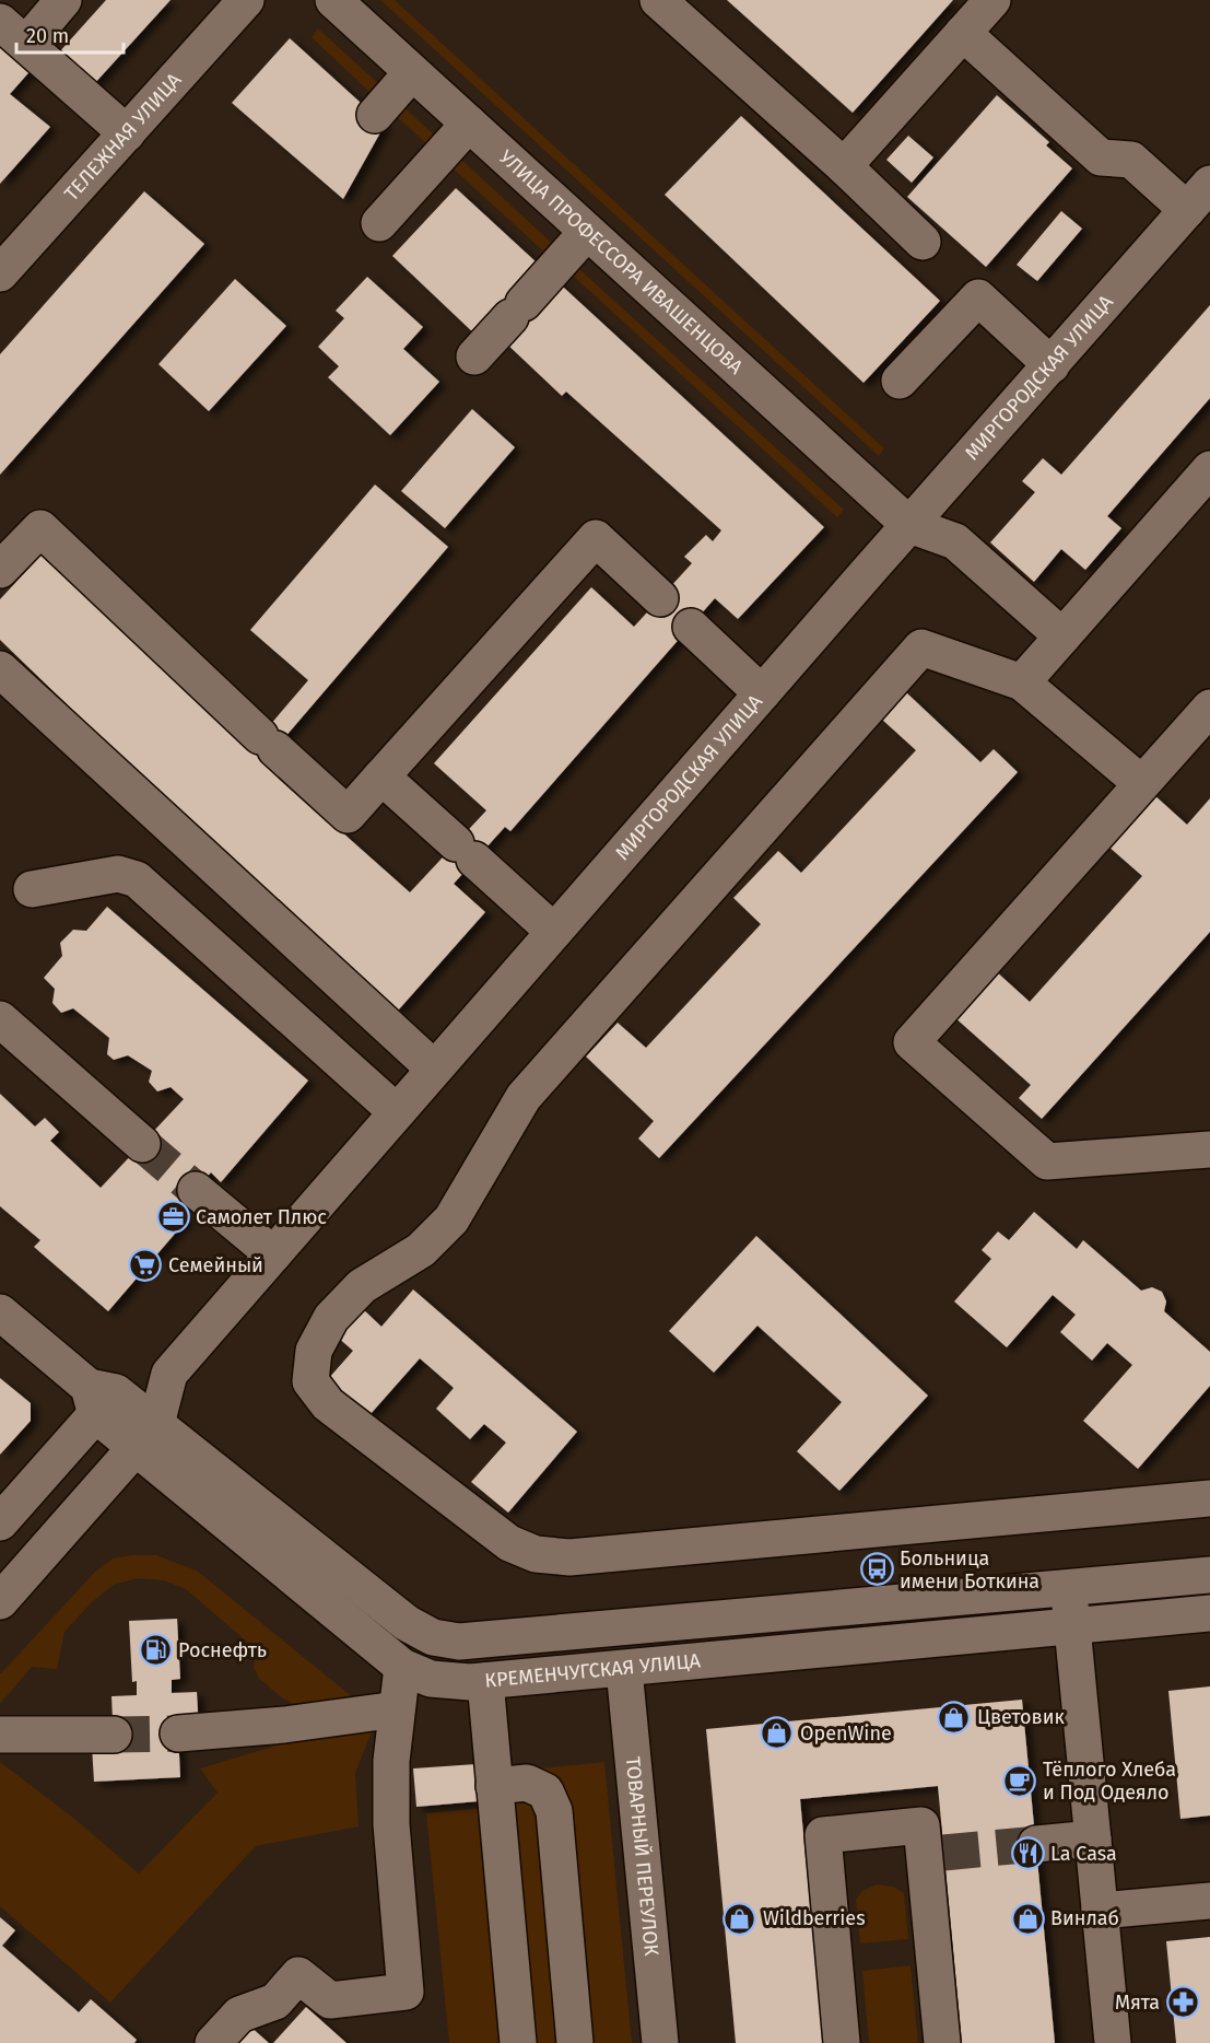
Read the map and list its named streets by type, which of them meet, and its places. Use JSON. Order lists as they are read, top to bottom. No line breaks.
{"streets":{"street":["ТЕЛЕЖНАЯ УЛИЦА","УЛИЦА ПРОФЕССОРА ИВАШЕНЦОВА","МИРГОРОДСКАЯ УЛИЦА","КРЕМЕНЧУГСКАЯ УЛИЦА","ТОВАРНЫЙ ПЕРЕУЛОК"]},"crossings":[["УЛИЦА ПРОФЕССОРА ИВАШЕНЦОВА","МИРГОРОДСКАЯ УЛИЦА"],["МИРГОРОДСКАЯ УЛИЦА","КРЕМЕНЧУГСКАЯ УЛИЦА"],["КРЕМЕНЧУГСКАЯ УЛИЦА","ТОВАРНЫЙ ПЕРЕУЛОК"]],"places":{"office":["Самолет Плюс"],"supermarket":["Семейный"],"bus stop":["Больница имени Боткина"],"fuel station":["Роснефть"],"shop":["Цветовик","OpenWine","Wildberries","Винлаб"],"cafe":["Тёплого Хлеба и Под Одеяло"],"restaurant":["La Casa"],"pharmacy":["Мята"]},"scale_bar":"20 m"}
